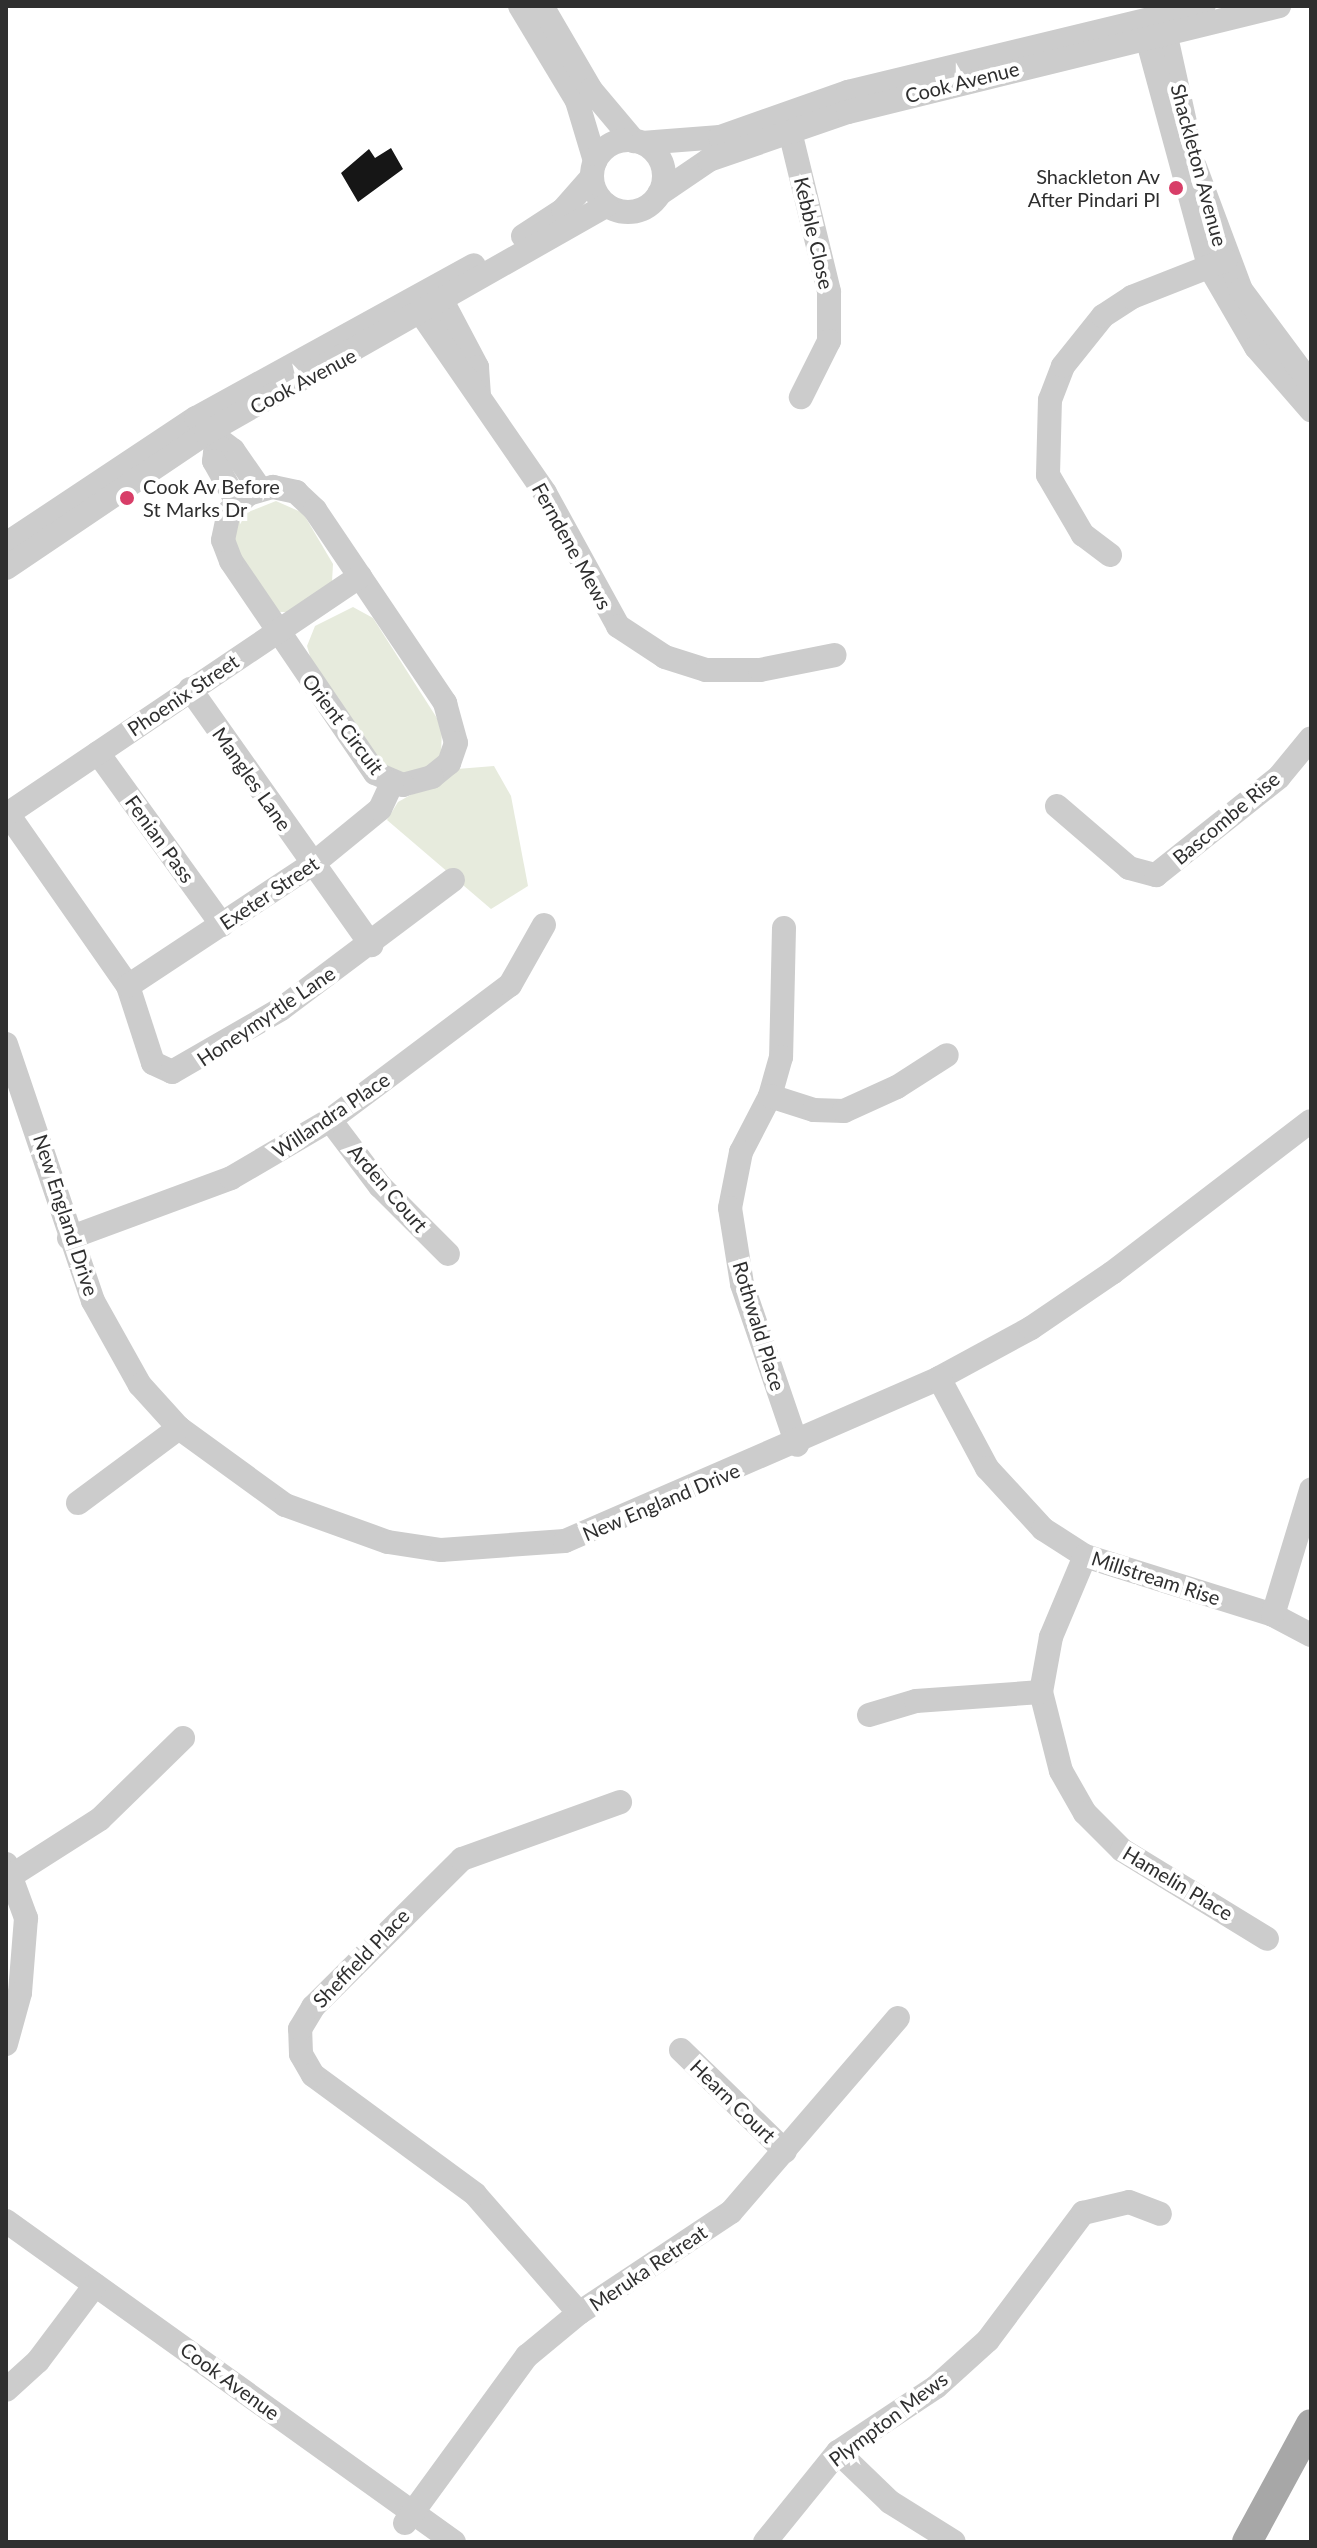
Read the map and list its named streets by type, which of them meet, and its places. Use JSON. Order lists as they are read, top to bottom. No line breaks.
{"streets":{"street":["Cook Avenue","Shackleton Avenue","Kebble Close","Ferndene Mews","Phoenix Street","Orient Circuit","Mangles Lane","Bascombe Rise","Fenian Pass","Exeter Street","Honeymyrtle Lane","Willandra Place","Arden Court","New England Drive","Rothwald Place","Millstream Rise","Hamelin Place","Sheffield Place","Hearn Court","Meruka Retreat","Plympton Mews"]},"crossings":[["Cook Avenue","Shackleton Avenue"],["Cook Avenue","Kebble Close"],["Cook Avenue","Ferndene Mews"],["Cook Avenue","Meruka Retreat"],["Phoenix Street","Orient Circuit"],["Phoenix Street","Mangles Lane"],["Phoenix Street","Fenian Pass"],["Phoenix Street","Honeymyrtle Lane"],["Orient Circuit","Exeter Street"],["Mangles Lane","Exeter Street"],["Mangles Lane","Honeymyrtle Lane"],["Fenian Pass","Exeter Street"],["Exeter Street","Honeymyrtle Lane"],["Willandra Place","Arden Court"],["Willandra Place","New England Drive"],["New England Drive","Rothwald Place"],["New England Drive","Millstream Rise"],["Millstream Rise","Hamelin Place"],["Sheffield Place","Meruka Retreat"],["Hearn Court","Meruka Retreat"]],"places":["Shackleton Av After Pindari Pl","Cook Av Before St Marks Dr"]}
